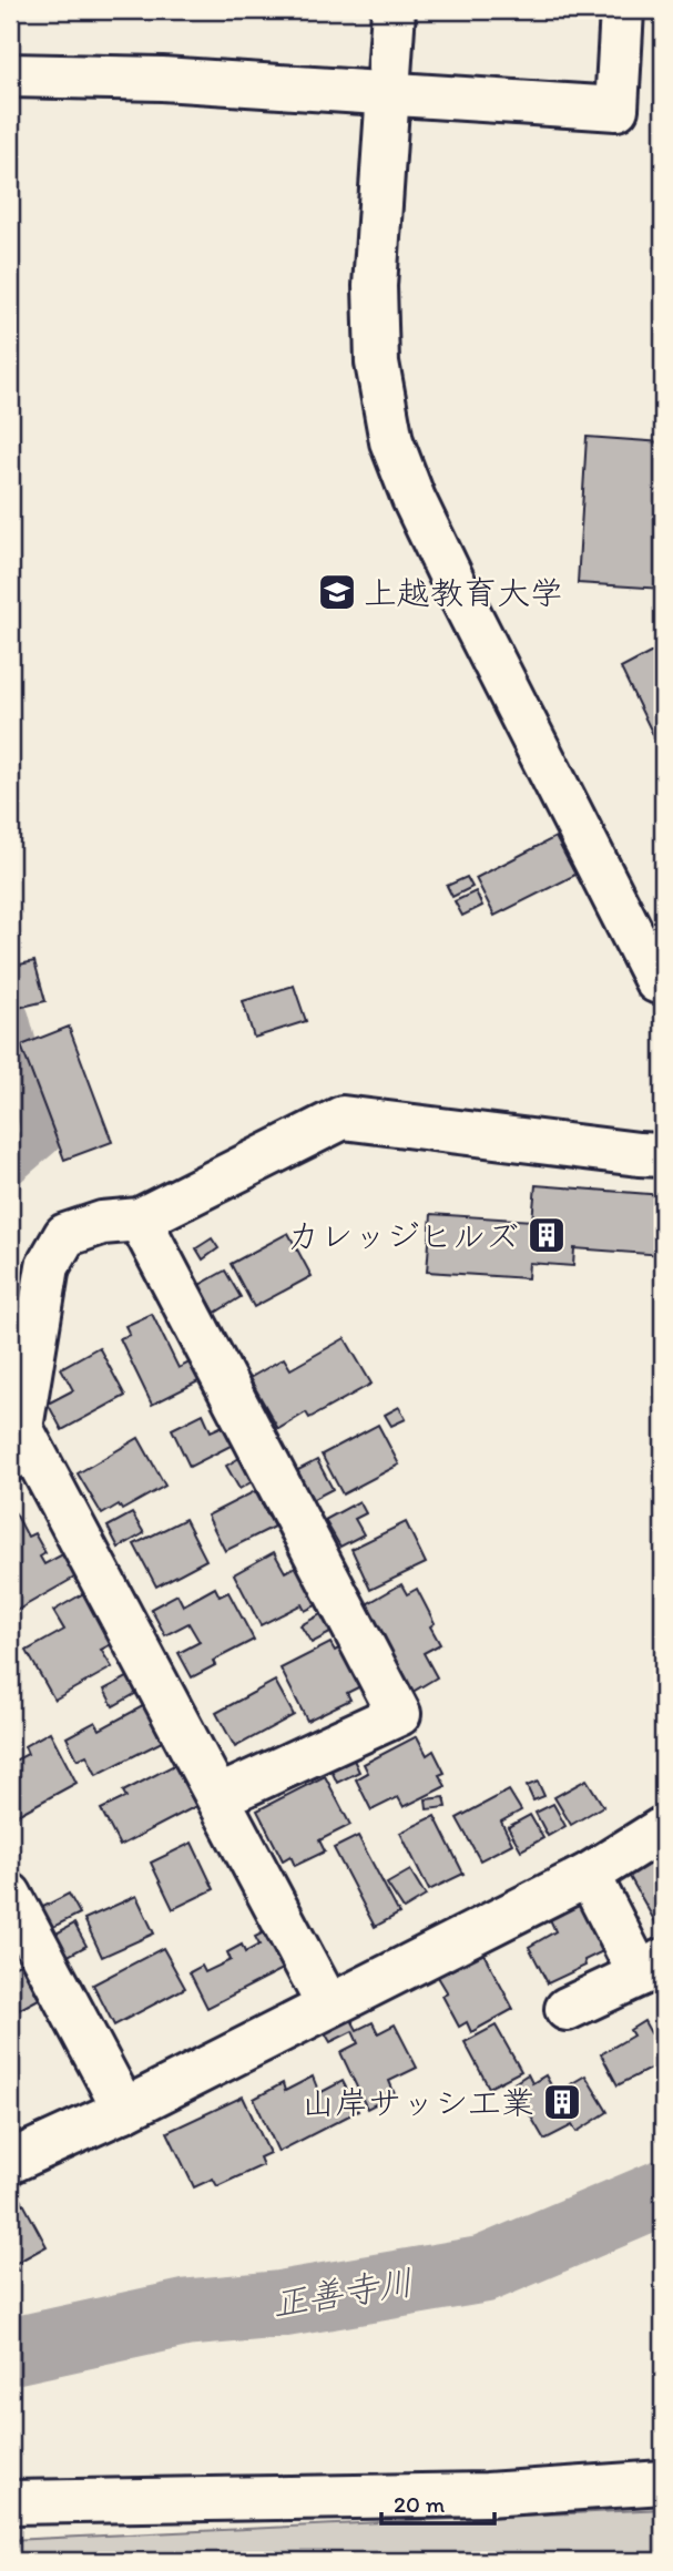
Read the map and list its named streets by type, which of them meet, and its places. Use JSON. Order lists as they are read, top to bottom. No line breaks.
{"water":["正善寺川"],"places":{"school or university":["上越教育大学"],"building":["カレッジヒルズ","山岸サッシ工業"]},"scale_bar":"20 m"}
